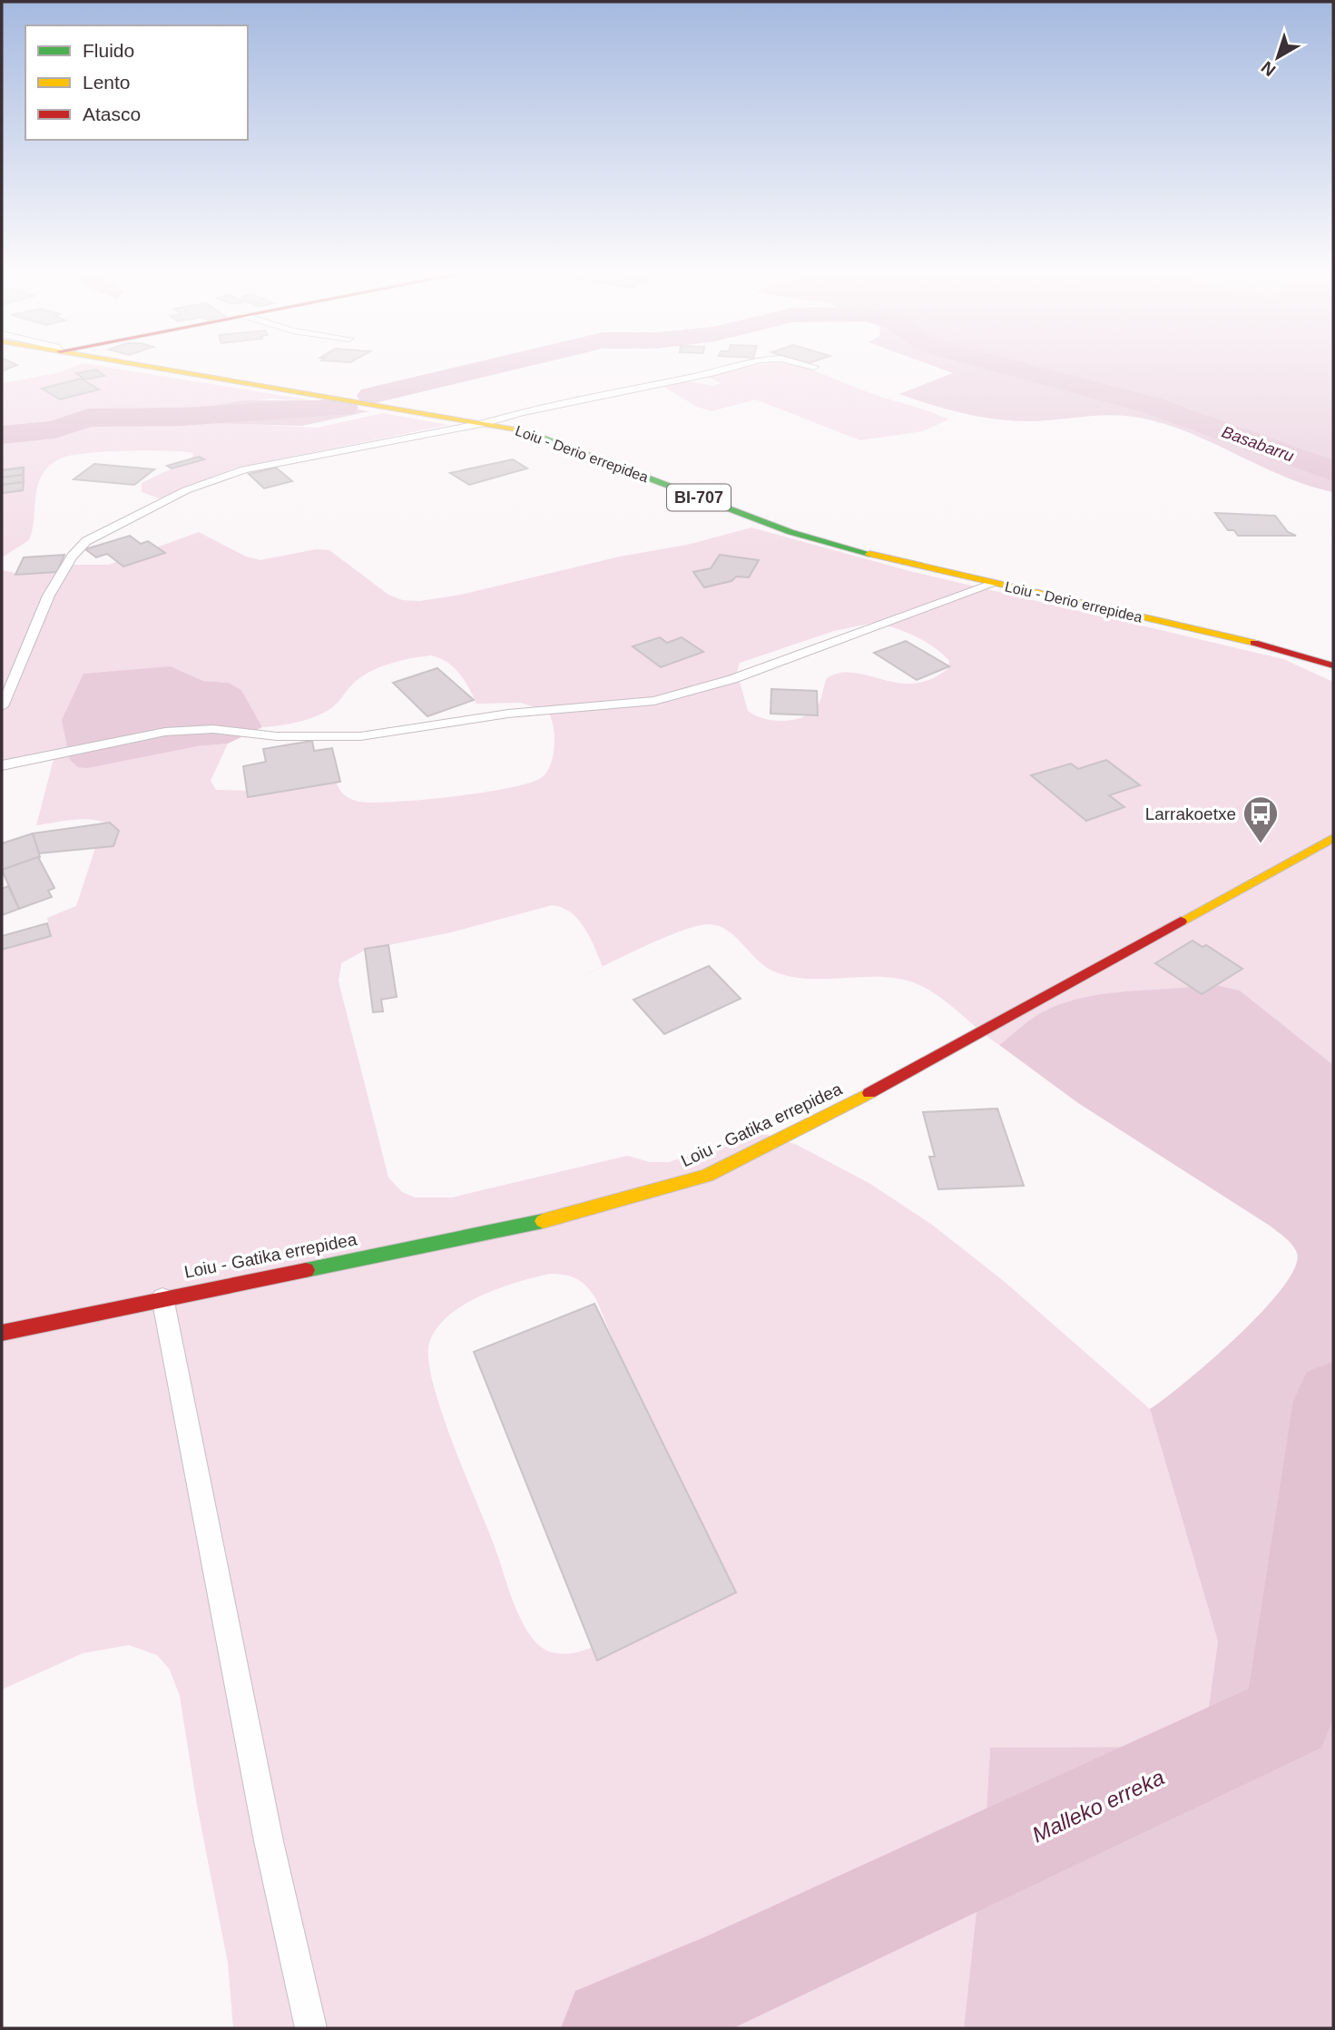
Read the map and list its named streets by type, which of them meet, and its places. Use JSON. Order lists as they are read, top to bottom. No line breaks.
{"streets":{"main road":["Loiu - Derio errepidea","BI-707","Loiu - Gatika errepidea"]},"water":["Basabarru","Malleko erreka"],"places":{"bus stop":["Larrakoetxe"]},"legend":["Fluido","Lento","Atasco"],"north":"bottom left"}
